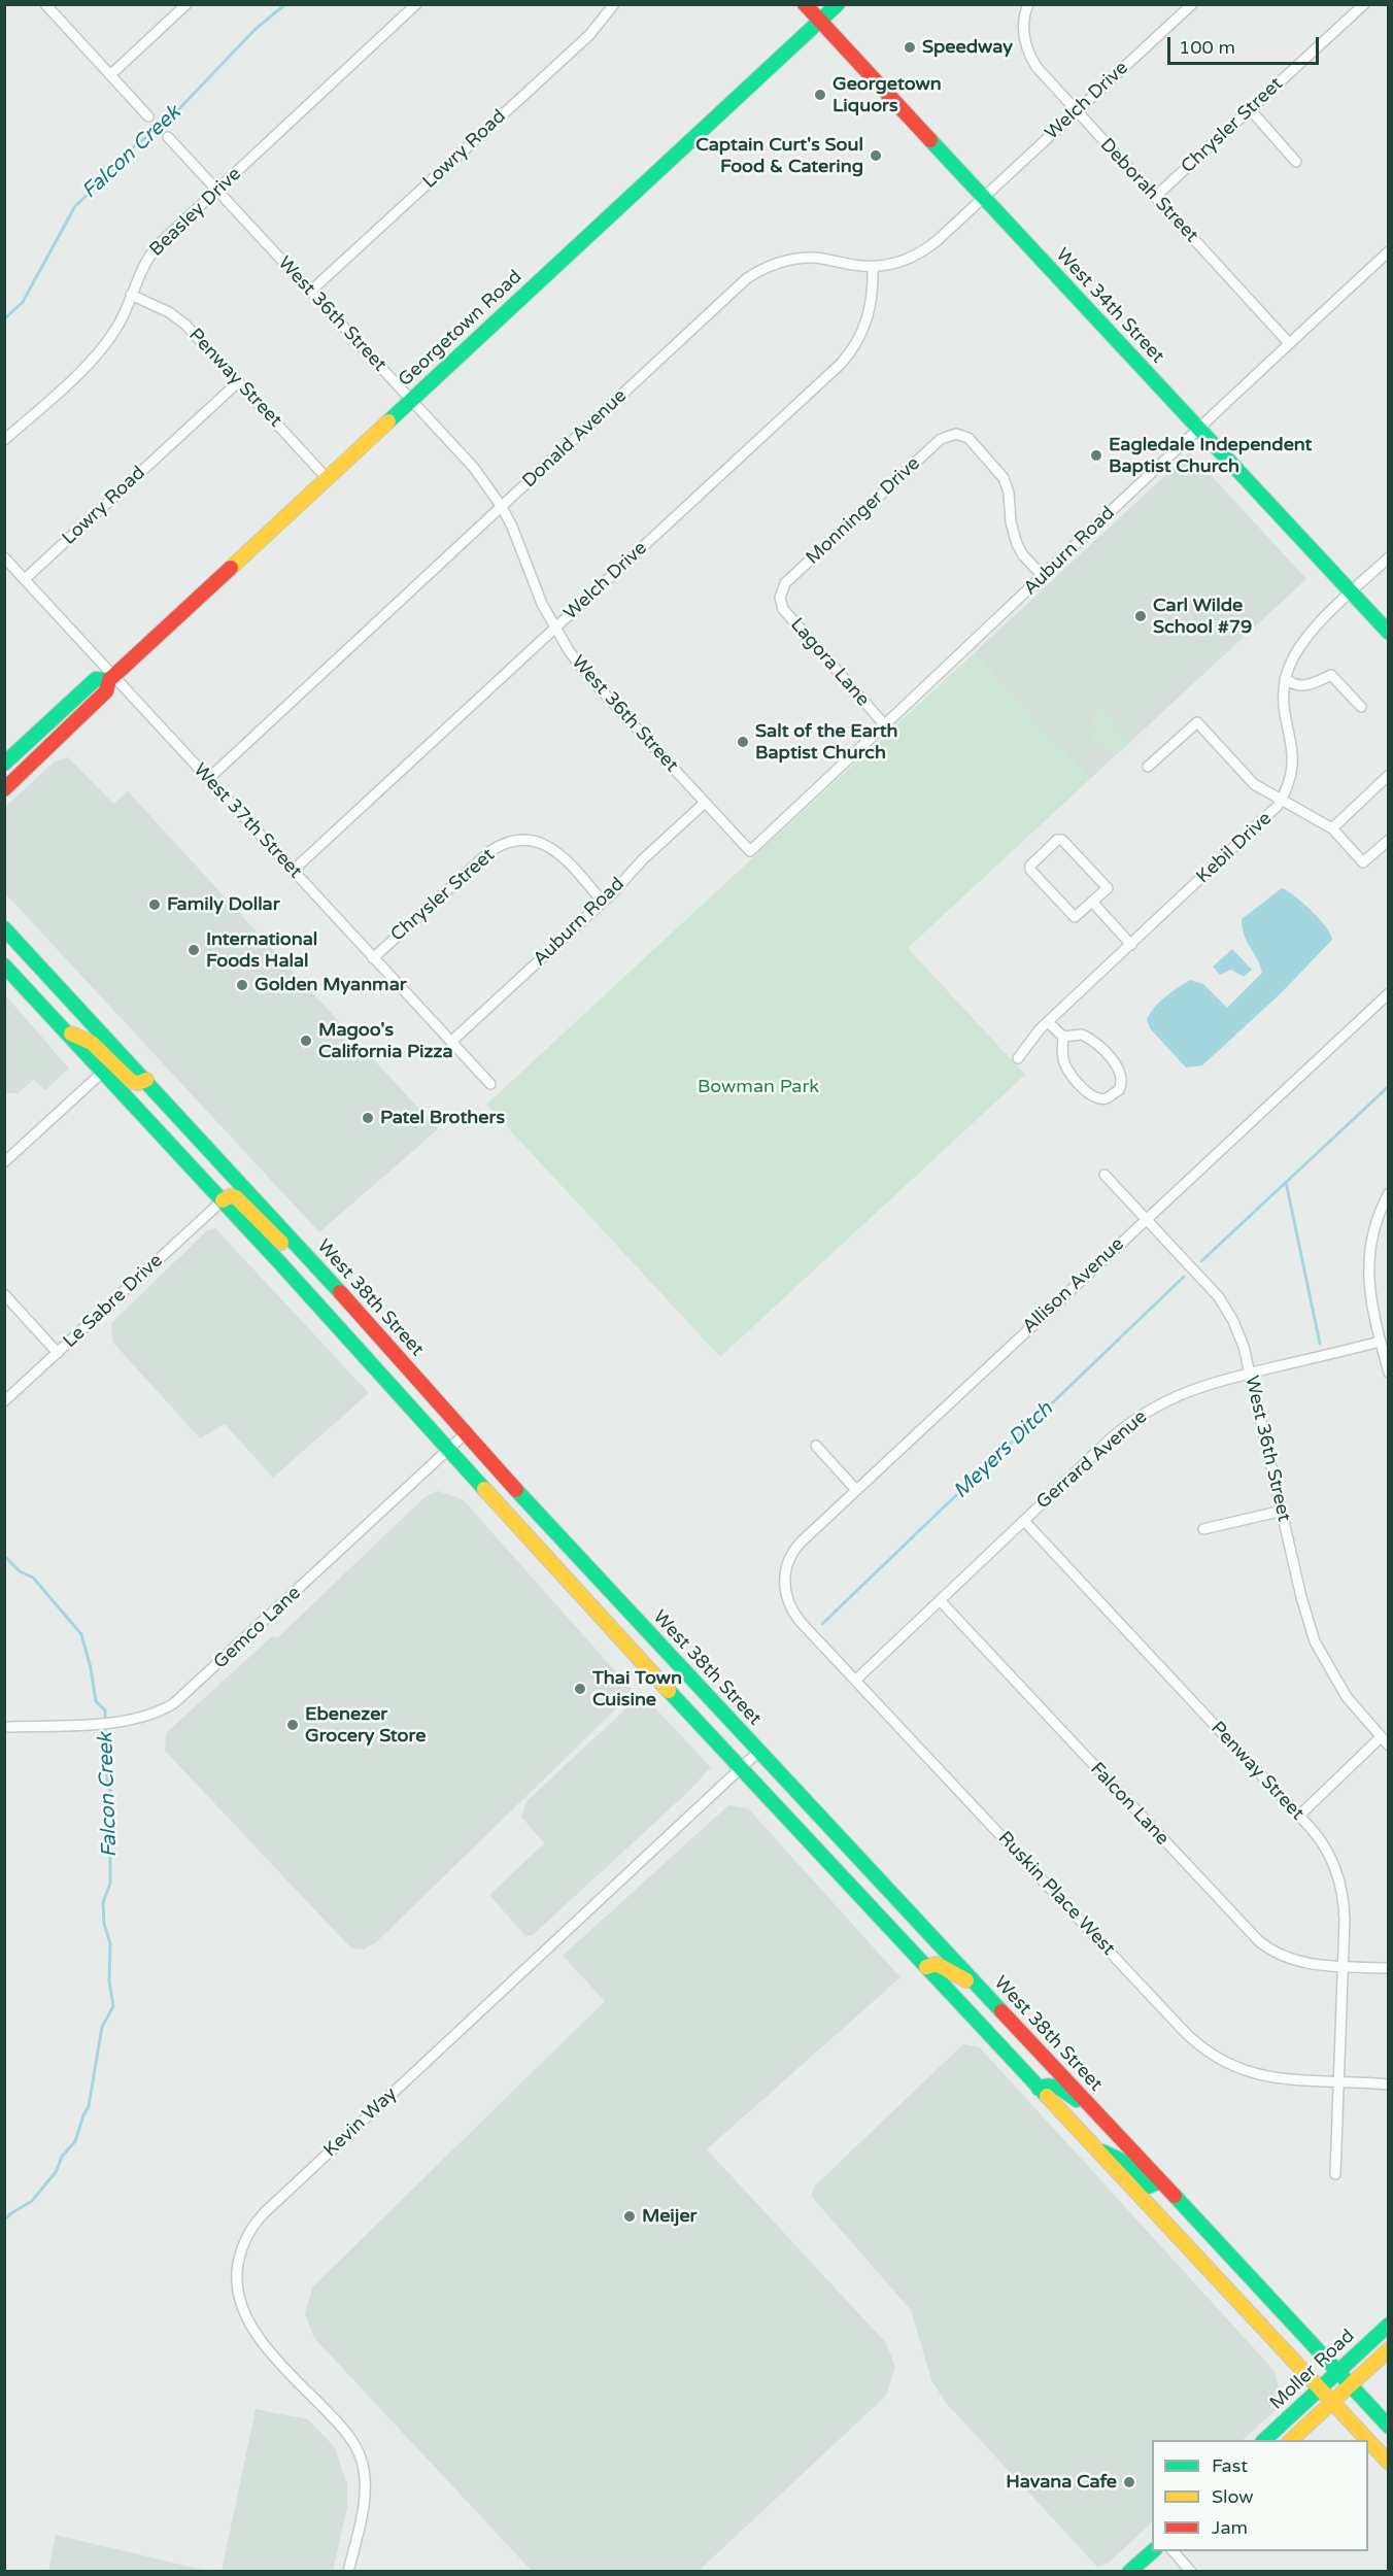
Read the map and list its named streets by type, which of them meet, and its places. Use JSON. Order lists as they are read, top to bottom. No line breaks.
{"streets":{"main road":["West 34th Street","Georgetown Road","West 38th Street","Moller Road"],"street":["Welch Drive","Chrysler Street","Lowry Road","Deborah Street","Beasley Drive","West 36th Street","Penway Street","Donald Avenue","Monninger Drive","Auburn Road","Lagora Lane","West 37th Street","Kebil Drive","Allison Avenue","Le Sabre Drive","Gerrard Avenue","Gemco Lane","Falcon Lane","Ruskin Place West","Kevin Way"]},"crossings":[["Welch Drive","Deborah Street"],["Welch Drive","West 34th Street"],["Welch Drive","West 36th Street"],["Welch Drive","Donald Avenue"],["Welch Drive","West 37th Street"],["Chrysler Street","Deborah Street"],["Chrysler Street","Auburn Road"],["Chrysler Street","West 37th Street"],["Lowry Road","West 36th Street"],["Lowry Road","Penway Street"],["Lowry Road","West 37th Street"],["Deborah Street","Auburn Road"],["Beasley Drive","West 36th Street"],["Beasley Drive","Penway Street"],["West 34th Street","Georgetown Road"],["West 34th Street","Donald Avenue"],["West 34th Street","Auburn Road"],["West 34th Street","Kebil Drive"],["West 36th Street","Georgetown Road"],["West 36th Street","Donald Avenue"],["West 36th Street","Auburn Road"],["West 36th Street","Allison Avenue"],["West 36th Street","Gerrard Avenue"],["Georgetown Road","Penway Street"],["Georgetown Road","West 37th Street"],["Penway Street","Gerrard Avenue"],["Penway Street","Falcon Lane"],["Penway Street","Ruskin Place West"],["Donald Avenue","West 37th Street"],["Monninger Drive","Auburn Road"],["Monninger Drive","Lagora Lane"],["Auburn Road","Lagora Lane"],["Auburn Road","West 37th Street"],["Allison Avenue","Ruskin Place West"],["West 38th Street","Gemco Lane"],["West 38th Street","Kevin Way"],["West 38th Street","Moller Road"],["Gerrard Avenue","Falcon Lane"],["Gerrard Avenue","Ruskin Place West"]],"water":["Falcon Creek","Meyers Ditch"],"parks":["Bowman Park"],"places":["Speedway","Georgetown Liquors","Captain Curt's Soul Food & Catering","Eagledale Independent Baptist Church","Carl Wilde School #79","Salt of the Earth Baptist Church","Family Dollar","International Foods Halal","Golden Myanmar","Magoo's California Pizza","Patel Brothers","Thai Town Cuisine","Ebenezer Grocery Store","Meijer","Havana Cafe"],"legend":["Fast","Slow","Jam"],"scale_bar":"100 m"}
